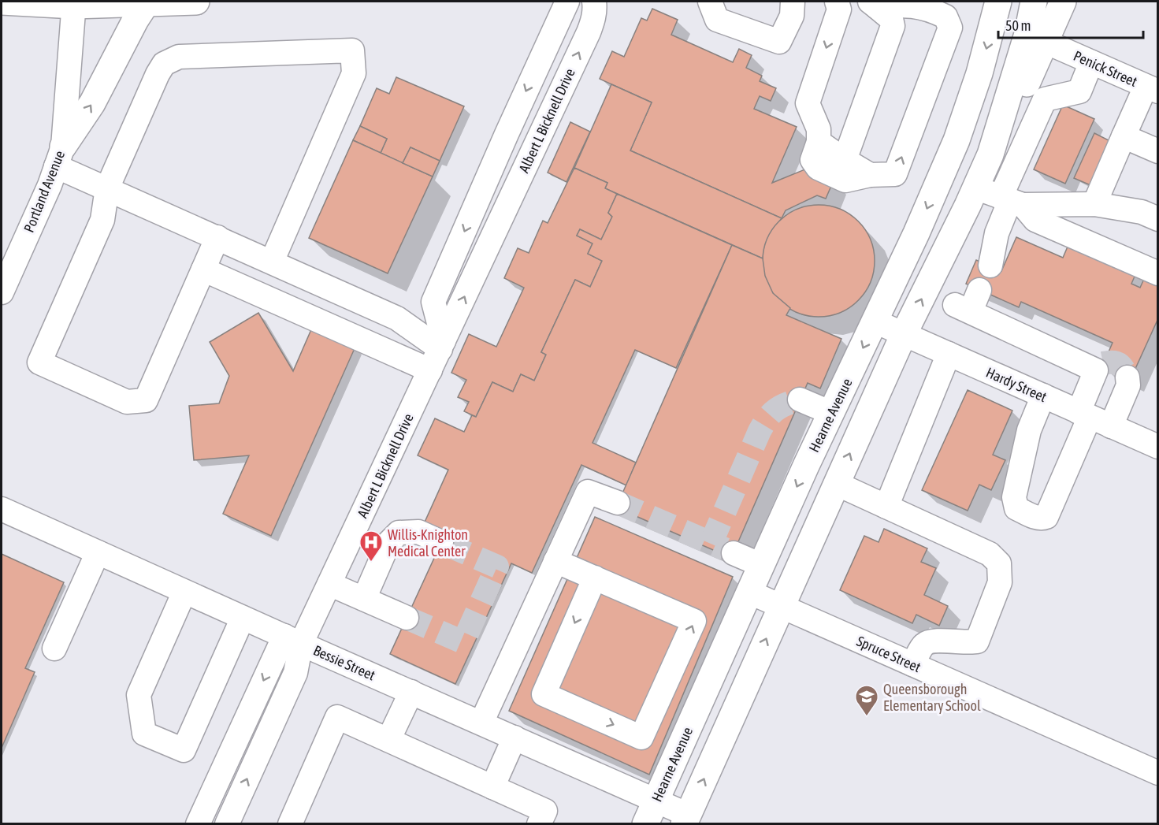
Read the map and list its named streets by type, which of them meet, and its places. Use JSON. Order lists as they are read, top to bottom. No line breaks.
{"streets":{"main road":["Hearne Avenue"],"street":["Penick Street","Albert L Bicknell Drive","Portland Avenue","Hardy Street","Spruce Street","Bessie Street"]},"crossings":[["Albert L Bicknell Drive","Bessie Street"],["Hardy Street","Hearne Avenue"],["Hearne Avenue","Spruce Street"],["Hearne Avenue","Bessie Street"]],"places":{"hospital":["Willis-Knighton Medical Center"],"school or university":["Queensborough Elementary School"]},"scale_bar":"50 m"}
